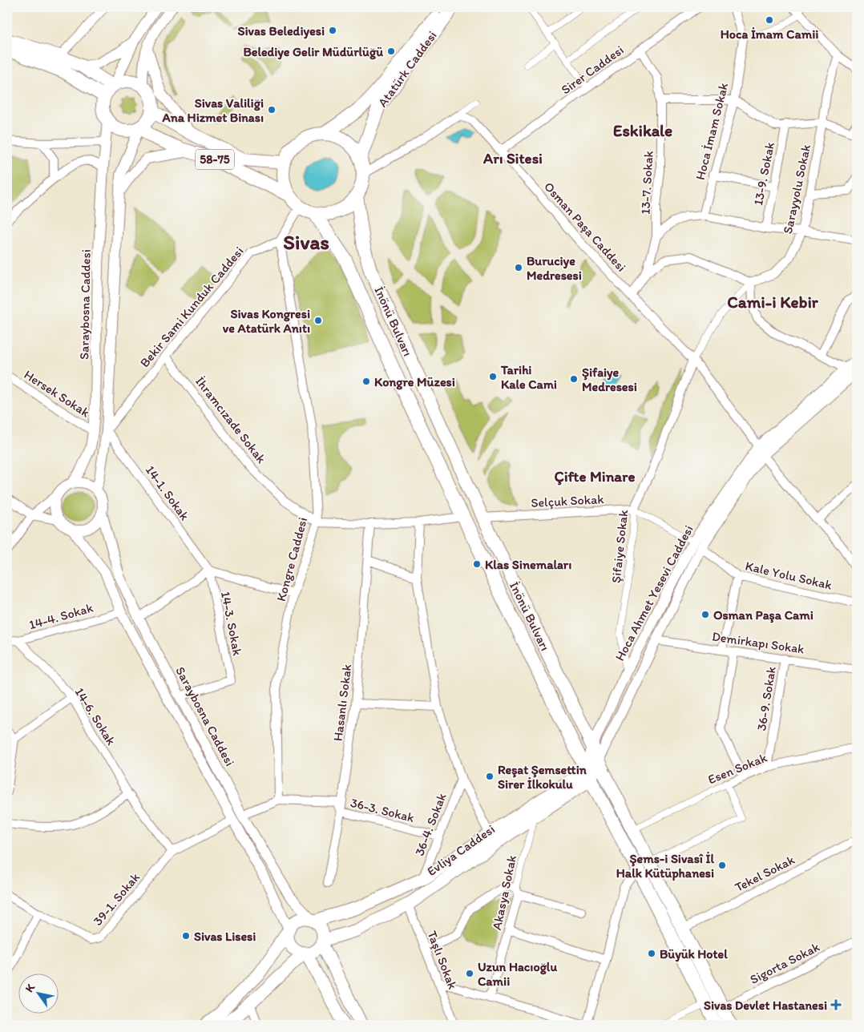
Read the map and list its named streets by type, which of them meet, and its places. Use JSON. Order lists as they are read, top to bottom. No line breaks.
{"streets":{"main road":["Atatürk Caddesi","58-75","İnönü Bulvarı","Evliya Caddesi"],"street":["Sirer Caddesi","Hoca İmam Sokak","13-9. Sokak","13-7. Sokak","Sarayyolu Sokak","Osman Paşa Caddesi","Saraybosna Caddesi","Bekir Sami Kunduk Caddesi","Hersek Sokak","İhramcızade Sokak","14-1. Sokak","Selçuk Sokak","Şifaiye Sokak","Kongre Caddesi","Kale Yolu Sokak","Hoca Ahmet Yesevi Caddesi","14-4. Sokak","14-3. Sokak","Demirkapı Sokak","36-9. Sokak","Hasanlı Sokak","14-6. Sokak","Esen Sokak","36-3. Sokak","36-4. Sokak","Tekel Sokak","Akasya Sokak","39-1. Sokak","Taşlı Sokak","Sigorta Sokak"]},"crossings":[["Atatürk Caddesi","58-75"],["Atatürk Caddesi","İnönü Bulvarı"],["Sirer Caddesi","13-7. Sokak"],["Sirer Caddesi","Osman Paşa Caddesi"],["58-75","Saraybosna Caddesi"],["58-75","İnönü Bulvarı"],["Osman Paşa Caddesi","Şifaiye Sokak"],["Osman Paşa Caddesi","Hoca Ahmet Yesevi Caddesi"],["Saraybosna Caddesi","Bekir Sami Kunduk Caddesi"],["Saraybosna Caddesi","Hersek Sokak"],["Saraybosna Caddesi","14-1. Sokak"],["Saraybosna Caddesi","14-4. Sokak"],["Saraybosna Caddesi","14-3. Sokak"],["Saraybosna Caddesi","Evliya Caddesi"],["Bekir Sami Kunduk Caddesi","İhramcızade Sokak"],["Bekir Sami Kunduk Caddesi","14-1. Sokak"],["Bekir Sami Kunduk Caddesi","Kongre Caddesi"],["İnönü Bulvarı","Selçuk Sokak"],["İnönü Bulvarı","Hoca Ahmet Yesevi Caddesi"],["İnönü Bulvarı","Esen Sokak"],["İnönü Bulvarı","Evliya Caddesi"],["İnönü Bulvarı","Tekel Sokak"],["İnönü Bulvarı","Sigorta Sokak"],["İhramcızade Sokak","Kongre Caddesi"],["14-1. Sokak","14-3. Sokak"],["Selçuk Sokak","Şifaiye Sokak"],["Şifaiye Sokak","Hoca Ahmet Yesevi Caddesi"],["Kongre Caddesi","36-3. Sokak"],["Kale Yolu Sokak","Hoca Ahmet Yesevi Caddesi"],["Hoca Ahmet Yesevi Caddesi","Demirkapı Sokak"],["Hoca Ahmet Yesevi Caddesi","Evliya Caddesi"],["14-4. Sokak","14-6. Sokak"],["Demirkapı Sokak","36-9. Sokak"],["36-9. Sokak","Esen Sokak"],["Hasanlı Sokak","36-3. Sokak"],["14-6. Sokak","39-1. Sokak"],["36-3. Sokak","36-4. Sokak"],["36-4. Sokak","Evliya Caddesi"],["Evliya Caddesi","Akasya Sokak"],["Evliya Caddesi","Taşlı Sokak"]],"districts":["Eskikale","Arı Sitesi","Sivas","Cami-i Kebir","Çifte Minare"],"places":{"other":["Hoca İmam Camii","Sivas Belediyesi","Belediye Gelir Müdürlüğü","Sivas Valiliği Ana Hizmet Binası","Buruciye Medresesi","Sivas Kongresi ve Atatürk Anıtı","Tarihi Kale Cami","Şifaiye Medresesi","Kongre Müzesi","Klas Sinemaları","Osman Paşa Cami","Reşat Şemsettin Sirer İlkokulu","Şems-i Sivasî İl Halk Kütüphanesi","Sivas Lisesi","Büyük Hotel","Uzun Hacıoğlu Camii"],"health":["Sivas Devlet Hastanesi"]},"north":"top left"}
